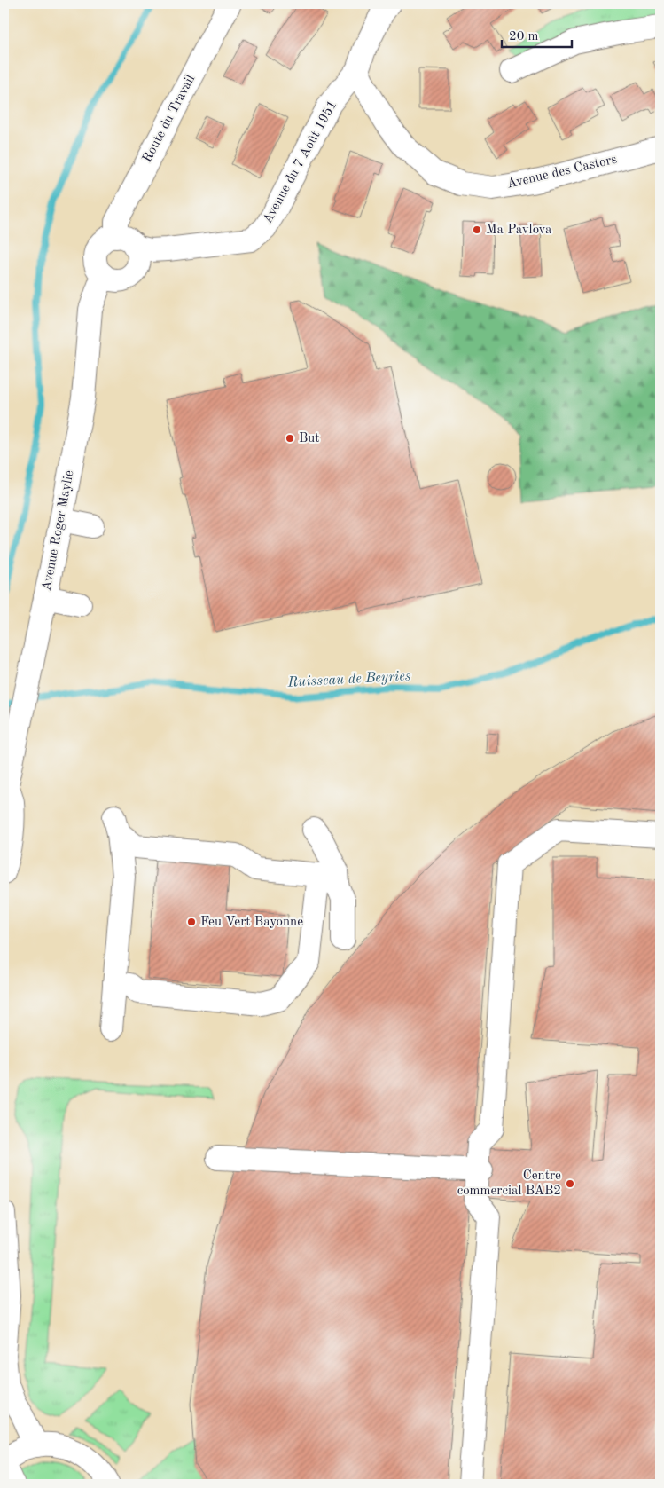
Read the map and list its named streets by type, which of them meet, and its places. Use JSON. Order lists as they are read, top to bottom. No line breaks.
{"streets":{"street":["Route du Travail","Avenue du 7 Août 1951","Avenue des Castors","Avenue Roger Maylie"]},"crossings":[["Route du Travail","Avenue du 7 Août 1951"],["Route du Travail","Avenue Roger Maylie"],["Avenue du 7 Août 1951","Avenue des Castors"],["Avenue du 7 Août 1951","Avenue Roger Maylie"]],"water":["Ruisseau de Beyries"],"places":["Ma Pavlova","But","Feu Vert Bayonne","Centre commercial BAB2"],"scale_bar":"20 m"}
